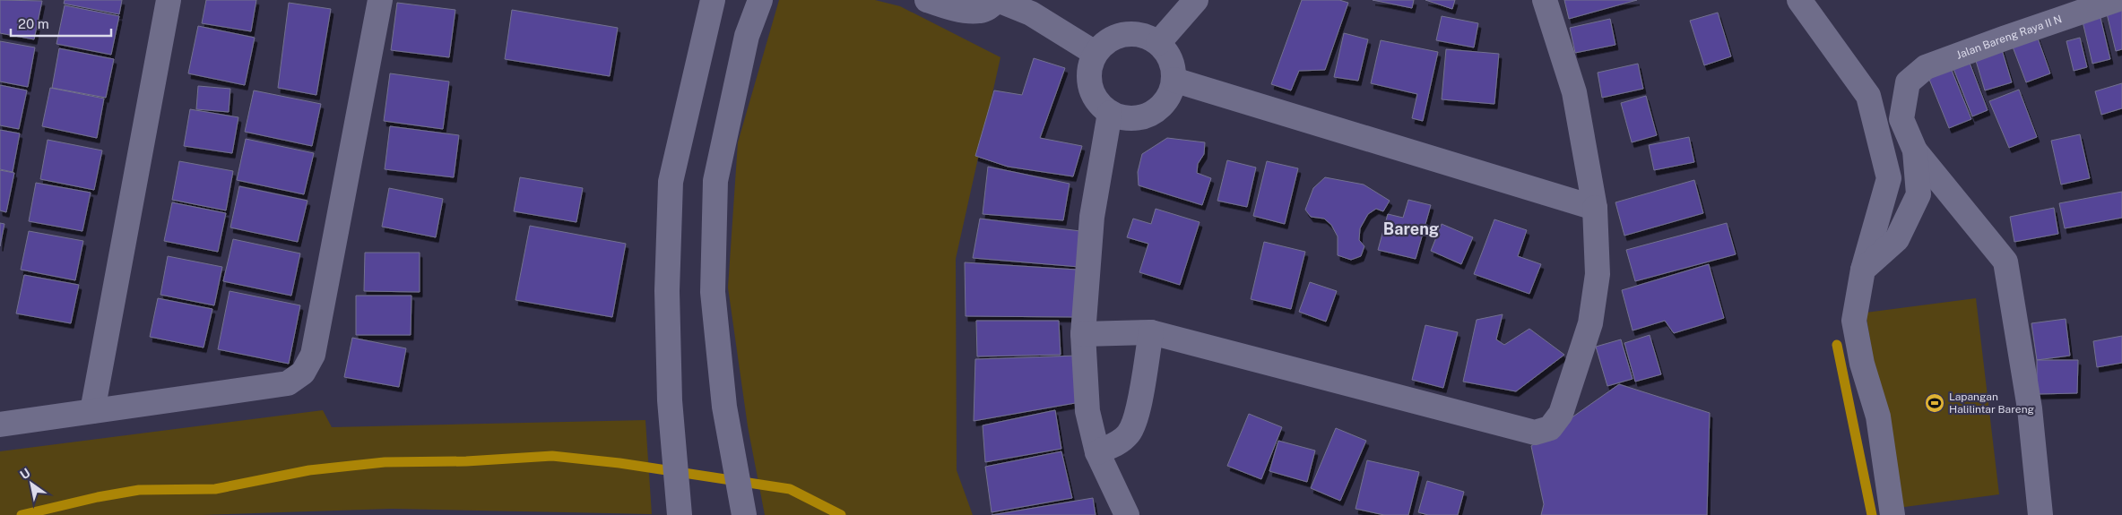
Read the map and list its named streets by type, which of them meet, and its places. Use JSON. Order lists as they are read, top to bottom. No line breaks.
{"streets":{"street":["Jalan Bareng Raya II N"]},"districts":["Bareng"],"places":{"sports":["Lapangan Halilintar Bareng"]},"scale_bar":"20 m","north":"top left"}
